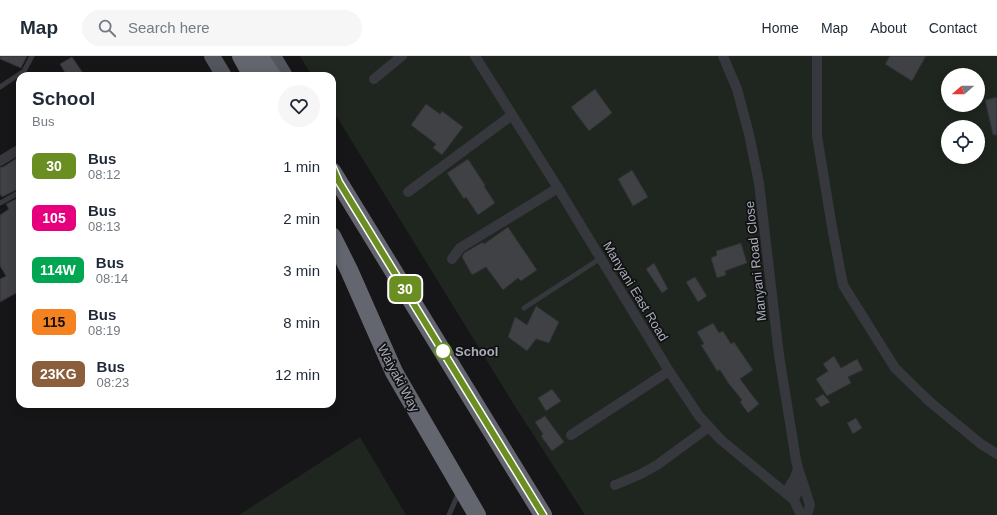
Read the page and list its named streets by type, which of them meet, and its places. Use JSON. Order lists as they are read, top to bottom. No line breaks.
{"streets":{"highway":["Waiyaki Way"],"street":["Manyani Road Close","Manyani East Road"]},"places":["School"],"lines":["bus line 30"],"north":"left","page":{"header":"Map","search":"Search here","nav":["Home","Map","About","Contact"],"on_map":"30","heading":["School","Bus"],"list":[{"mark":"30","name":"Bus","note":"08:12","value":"1 min"},{"mark":"105","name":"Bus","note":"08:13","value":"2 min"},{"mark":"114W","name":"Bus","note":"08:14","value":"3 min"},{"mark":"115","name":"Bus","note":"08:19","value":"8 min"},{"mark":"23KG","name":"Bus","note":"08:23","value":"12 min"}]}}
